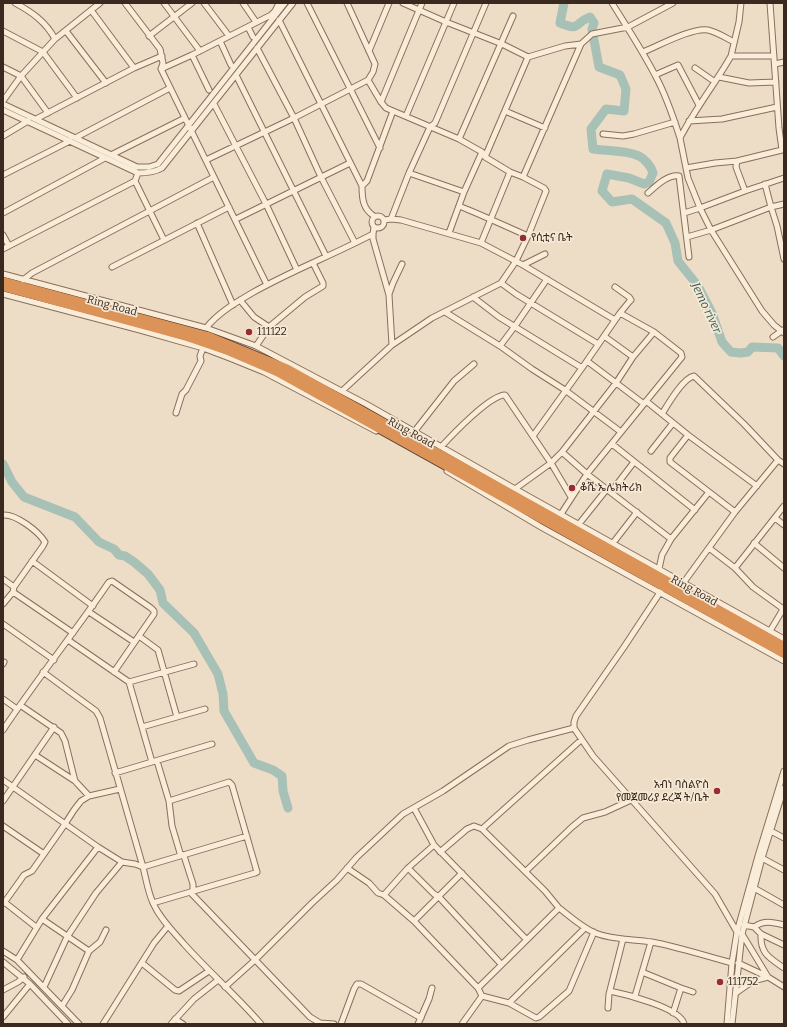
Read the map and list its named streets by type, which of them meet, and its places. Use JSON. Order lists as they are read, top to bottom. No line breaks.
{"streets":{"highway":["Ring Road"]},"water":["Jemo river"],"places":["የሲቲና ቤት","111122","ቆሼ ኤሌክትሪክ","አብነ ባስልዮስ የመጀመሪያ ደረጃ ት/ቤት","111752"]}
